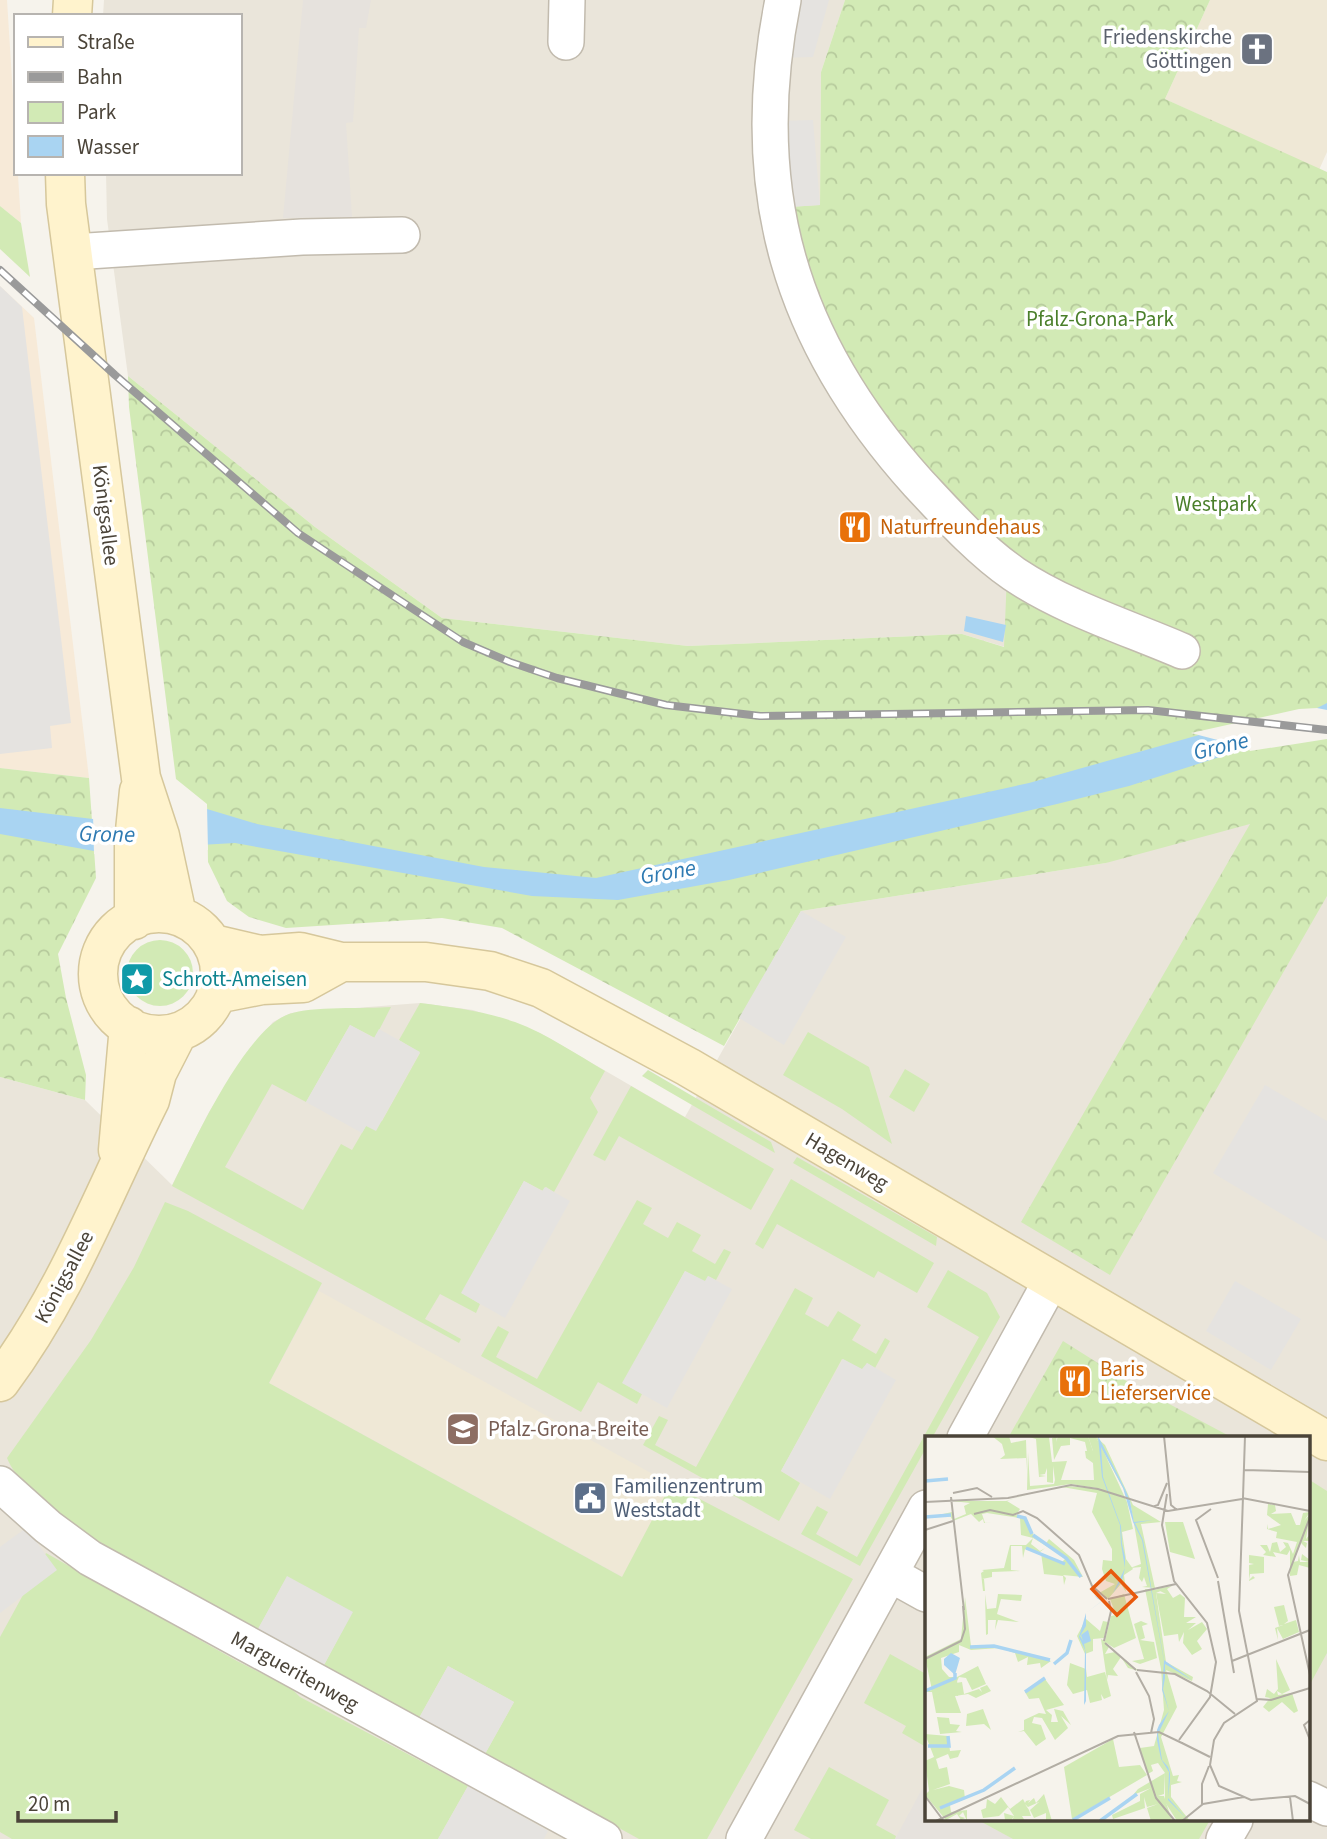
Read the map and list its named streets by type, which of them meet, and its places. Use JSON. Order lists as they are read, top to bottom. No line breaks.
{"streets":{"street":["Königsallee","Hagenweg","Margueritenweg"]},"crossings":[["Königsallee","Hagenweg"]],"water":["Grone"],"parks":["Pfalz-Grona-Park","Westpark"],"places":{"church":["Friedenskirche Göttingen"],"restaurant":["Naturfreundehaus","Baris Lieferservice"],"place":["Schrott-Ameisen"],"school or university":["Pfalz-Grona-Breite"],"public building":["Familienzentrum Weststadt"]},"legend":["Straße","Bahn","Park","Wasser"],"scale_bar":"20 m"}
